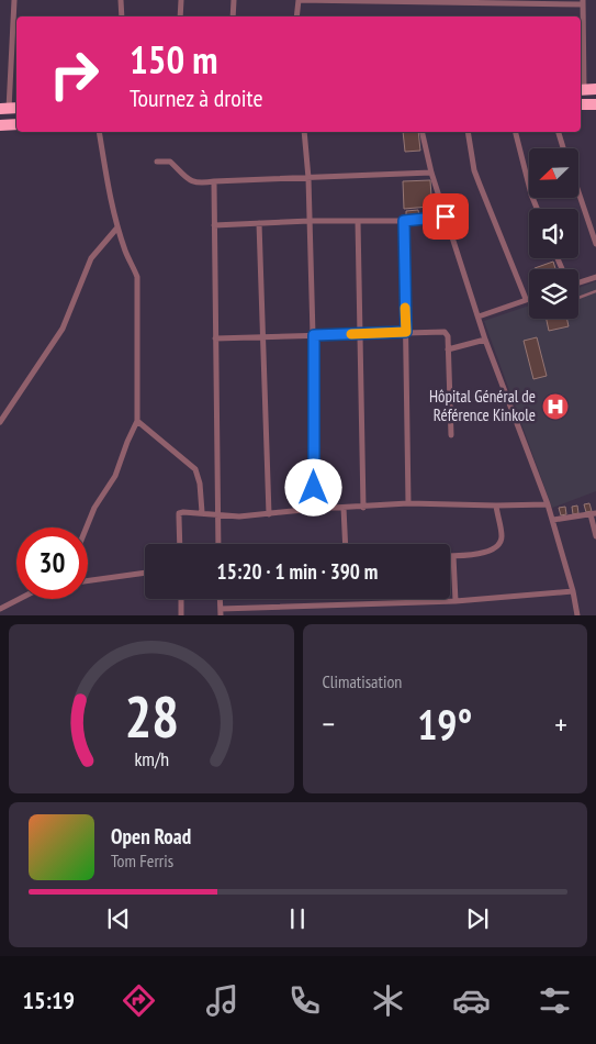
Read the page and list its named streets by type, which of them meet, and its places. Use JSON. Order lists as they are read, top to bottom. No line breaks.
{"places":{"hospital":["Hôpital Général de Référence Kinkole"]},"north":"bottom left","page":{"turn":["150 m","Tournez à droite"],"limit":"30","trip":"15:20 · 1 min · 390 m","tile":"Climatisation","heat":["−","19°","+"],"song":["Open Road","Tom Ferris"],"tabs":"15:19","gauge":["28","km/h"]}}
